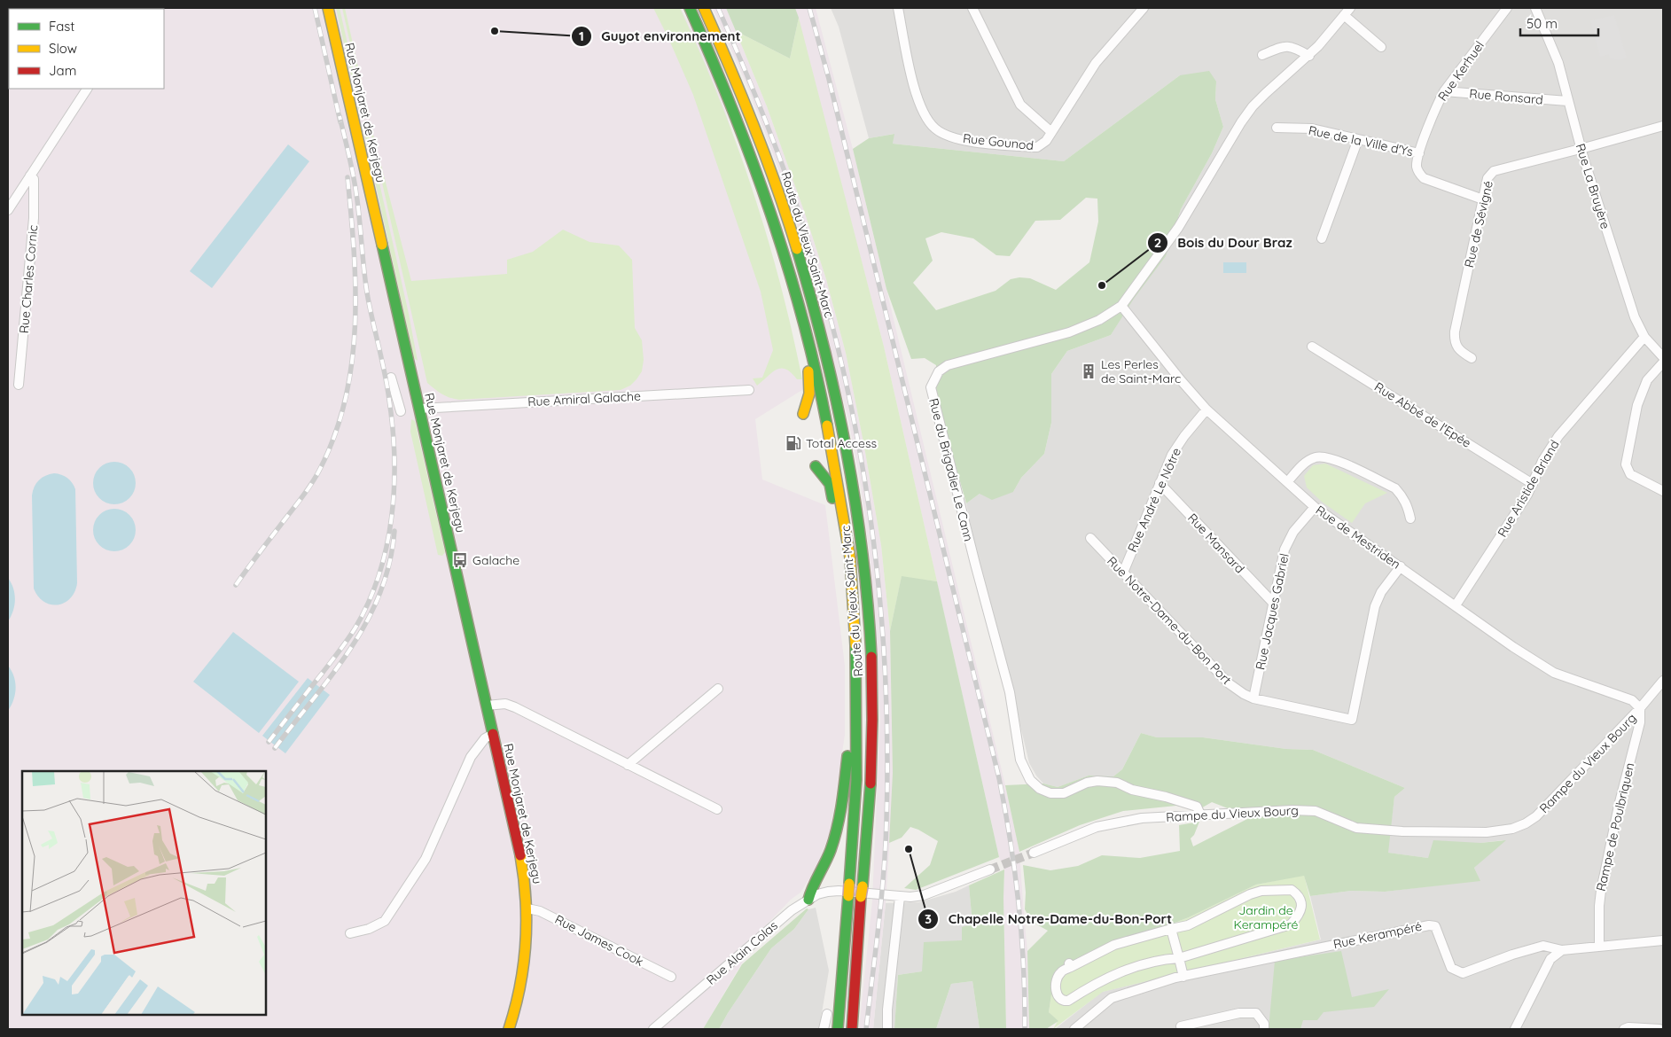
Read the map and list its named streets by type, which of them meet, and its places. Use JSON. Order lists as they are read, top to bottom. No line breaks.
{"streets":{"main road":["Rue Monjaret de Kerjegu","Route du Vieux Saint-Marc"],"street":["Rue Kerhuel","Rue Ronsard","Rue de la Ville d'Ys","Rue Gounod","Rue La Bruyère","Rue de Sévigné","Rue Charles Cornic","Rue Amiral Galache","Rue Abbé de l'Epée","Rue du Brigadier Le Cann","Rue Aristide Briand","Rue André Le Nôtre","Rue de Mestriden","Rue Mansard","Rue Jacques Gabriel","Rue Notre-Dame-du-Bon Port","Rampe du Vieux Bourg","Rampe de Poulbriquen","Rue Kerampéré","Rue James Cook","Rue Alain Colas"]},"crossings":[["Rue Kerhuel","Rue Ronsard"],["Rue Kerhuel","Rue de la Ville d'Ys"],["Rue Kerhuel","Rue de Sévigné"],["Rue Ronsard","Rue La Bruyère"],["Rue Monjaret de Kerjegu","Rue Amiral Galache"],["Rue Monjaret de Kerjegu","Rue James Cook"],["Rue La Bruyère","Rue de Sévigné"],["Rue La Bruyère","Rue Aristide Briand"],["Route du Vieux Saint-Marc","Rue Alain Colas"],["Rue Abbé de l'Epée","Rue Aristide Briand"],["Rue du Brigadier Le Cann","Rue de Mestriden"],["Rue du Brigadier Le Cann","Rampe du Vieux Bourg"],["Rue Aristide Briand","Rue de Mestriden"],["Rue André Le Nôtre","Rue de Mestriden"],["Rue André Le Nôtre","Rue Mansard"],["Rue André Le Nôtre","Rue Notre-Dame-du-Bon Port"],["Rue de Mestriden","Rue Jacques Gabriel"],["Rue de Mestriden","Rue Notre-Dame-du-Bon Port"],["Rue de Mestriden","Rampe du Vieux Bourg"],["Rue de Mestriden","Rampe de Poulbriquen"],["Rue Mansard","Rue Jacques Gabriel"],["Rue Jacques Gabriel","Rue Notre-Dame-du-Bon Port"],["Rampe du Vieux Bourg","Rampe de Poulbriquen"],["Rampe de Poulbriquen","Rue Kerampéré"]],"parks":["Jardin de Kerampéré"],"places":{"other":["Guyot environnement","Bois du Dour Braz","Chapelle Notre-Dame-du-Bon-Port"],"building":["Les Perles de Saint-Marc"],"fuel station":["Total Access"],"bus stop":["Galache"]},"legend":["Fast","Slow","Jam"],"scale_bar":"50 m"}
